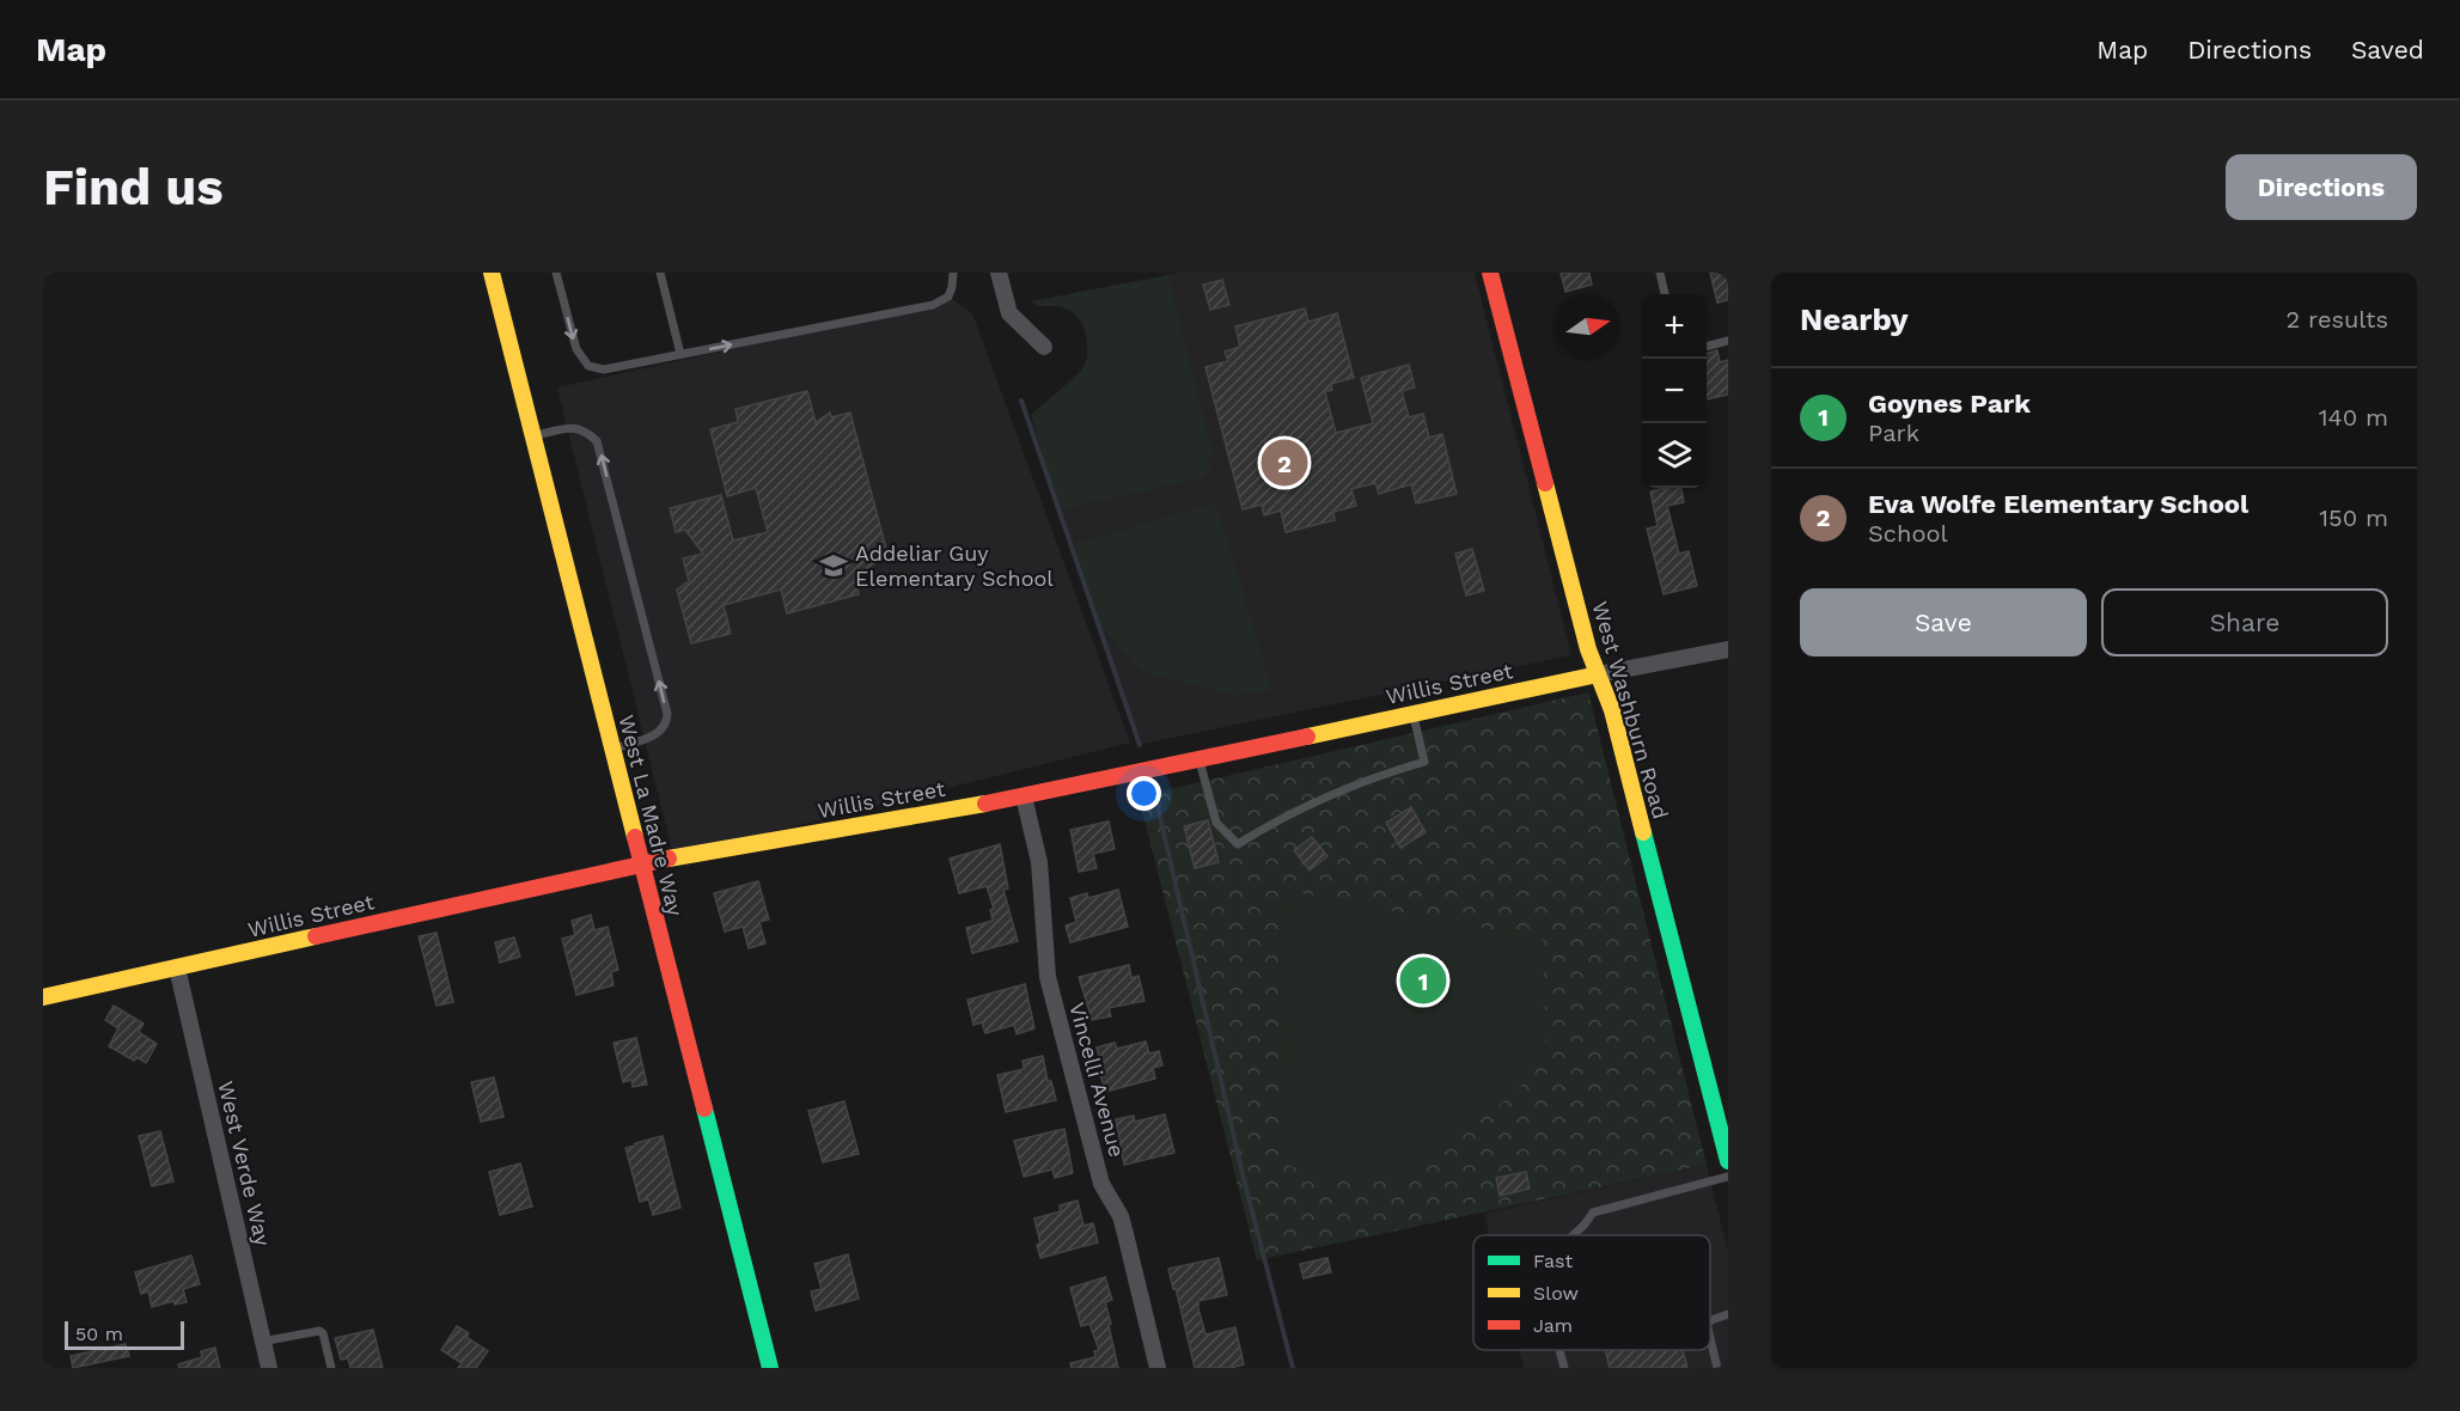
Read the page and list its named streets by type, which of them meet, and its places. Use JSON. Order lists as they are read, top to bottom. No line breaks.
{"streets":{"street":["Willis Street","West Washburn Road","West La Madre Way","Vincelli Avenue","West Verde Way"]},"crossings":[["Willis Street","West Washburn Road"],["Willis Street","West La Madre Way"],["Willis Street","Vincelli Avenue"],["Willis Street","West Verde Way"]],"places":{"school or university":["Addeliar Guy Elementary School"]},"legend":["Fast","Slow","Jam"],"scale_bar":"50 m","north":"right","page":{"header":"Map","nav":["Map","Directions","Saved"],"buttons":["Directions",["Save","Share"]],"title":"Find us","heading":["Nearby","2 results"],"map_buttons":["+","−"],"list":[{"mark":"1","name":"Goynes Park","note":"Park","value":"140 m"},{"mark":"2","name":"Eva Wolfe Elementary School","note":"School","value":"150 m"}],"pins":["2","1"],"scale":"50 m"}}
